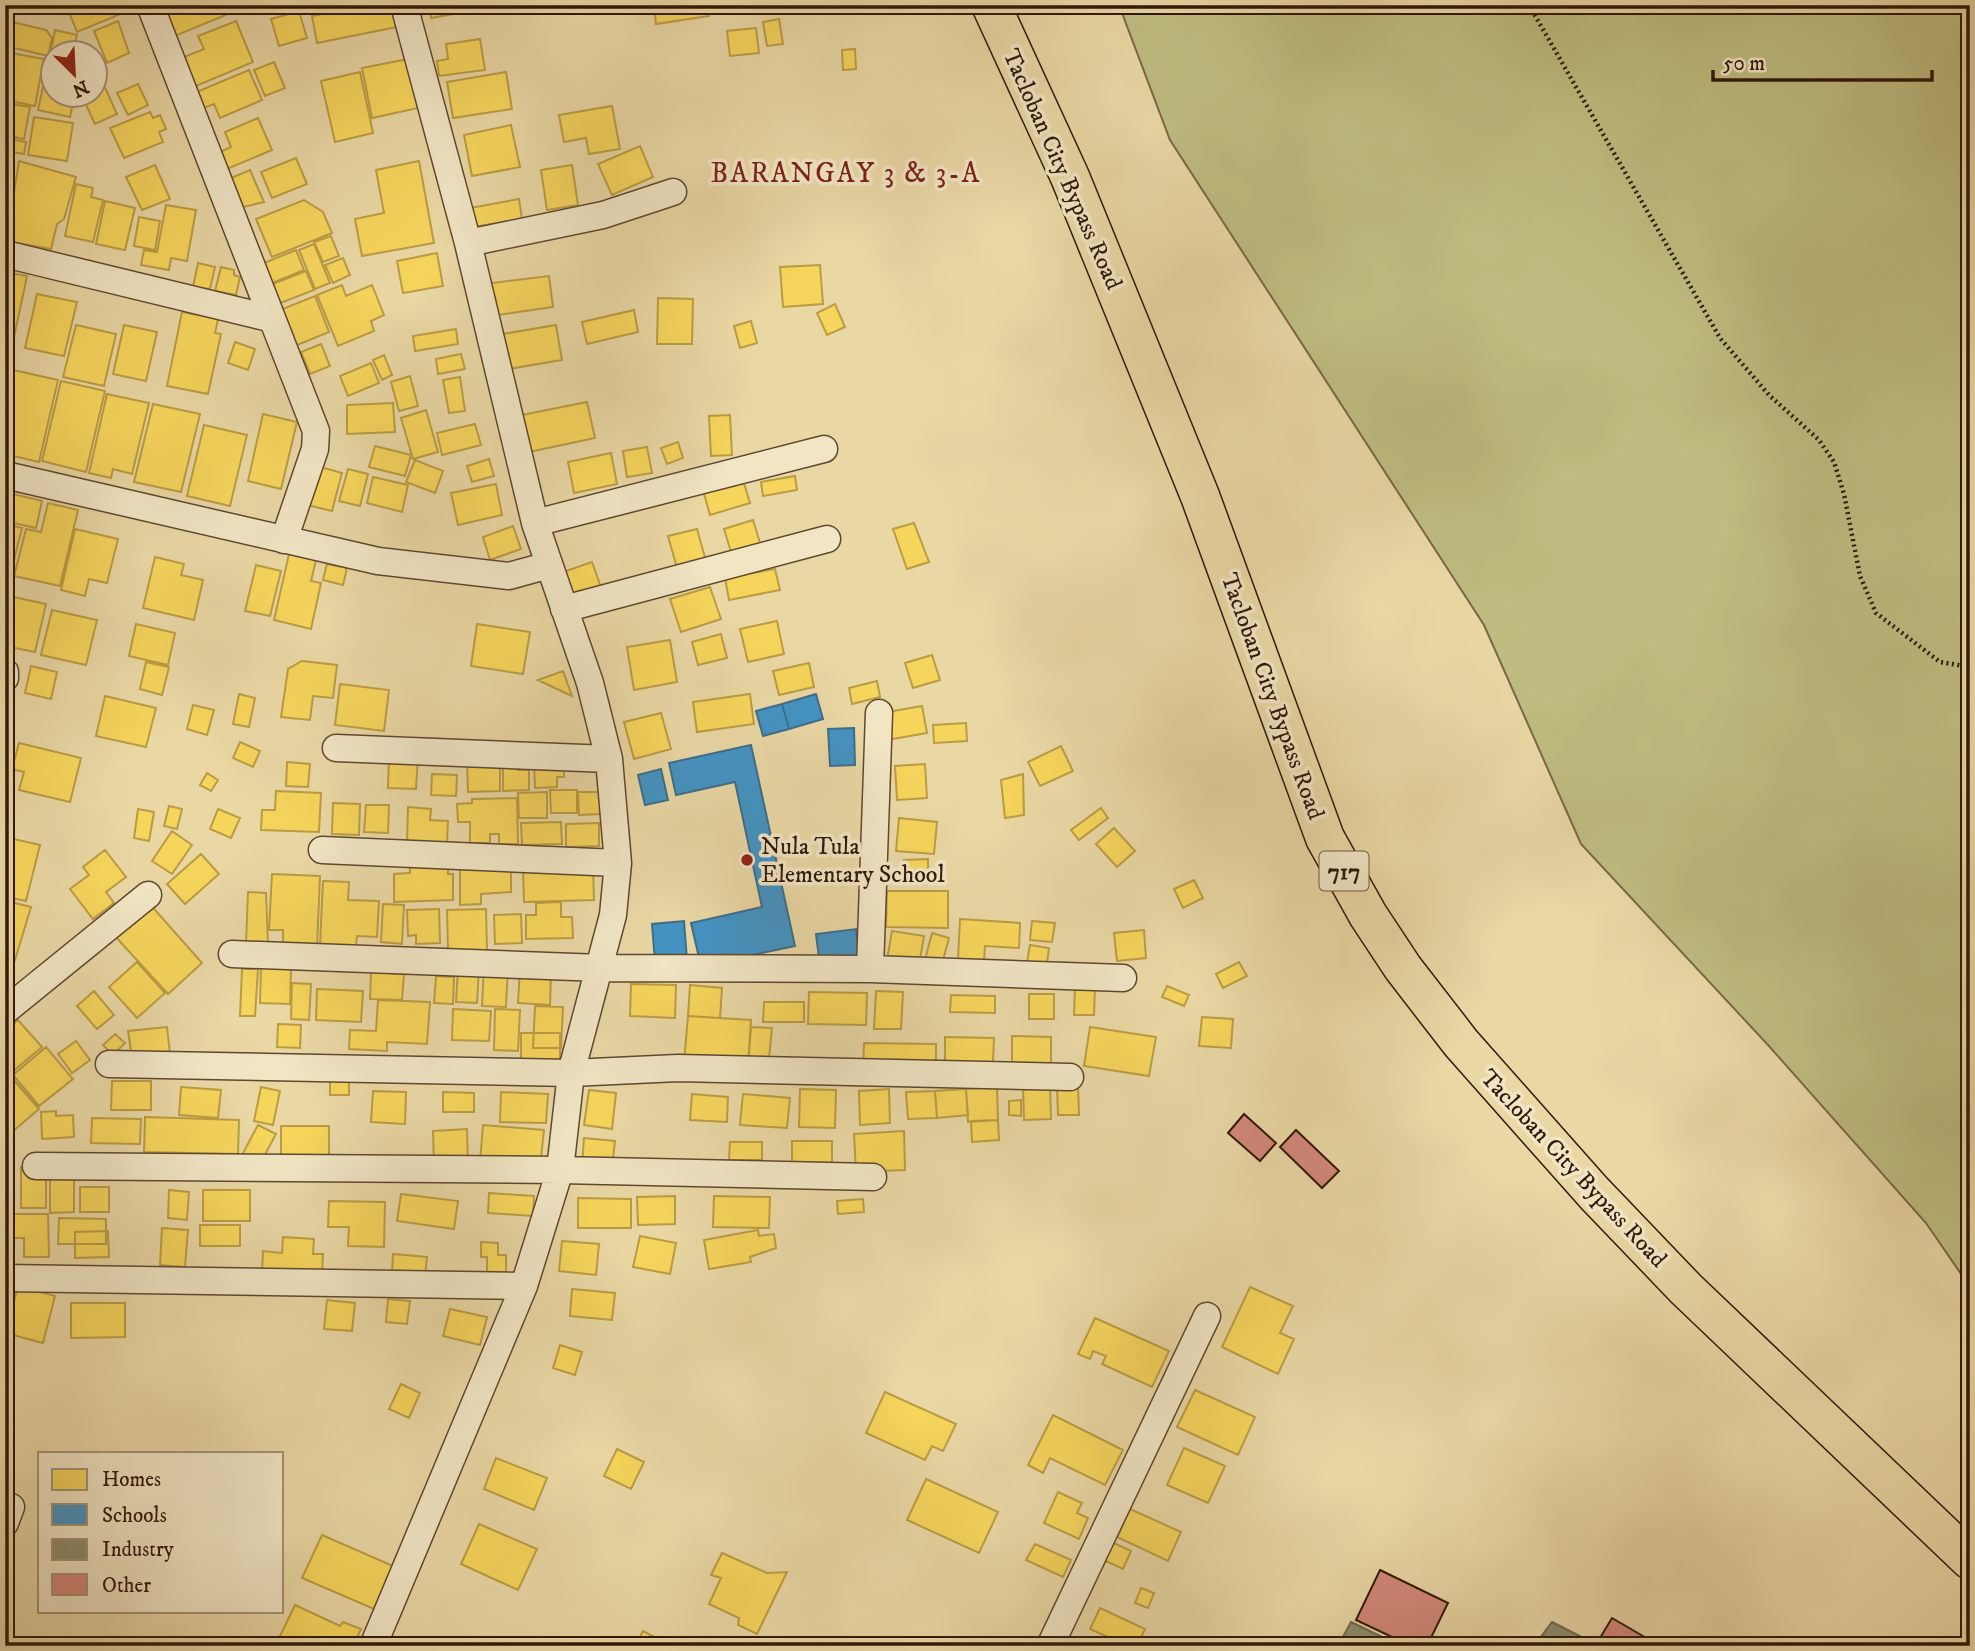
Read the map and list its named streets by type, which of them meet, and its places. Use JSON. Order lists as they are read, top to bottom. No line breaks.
{"streets":{"highway":["Tacloban City Bypass Road","717"]},"districts":["BARANGAY 3 & 3-A"],"places":["Nula Tula Elementary School"],"legend":["Homes","Schools","Industry","Other"],"scale_bar":"50 m","north":"bottom right"}
